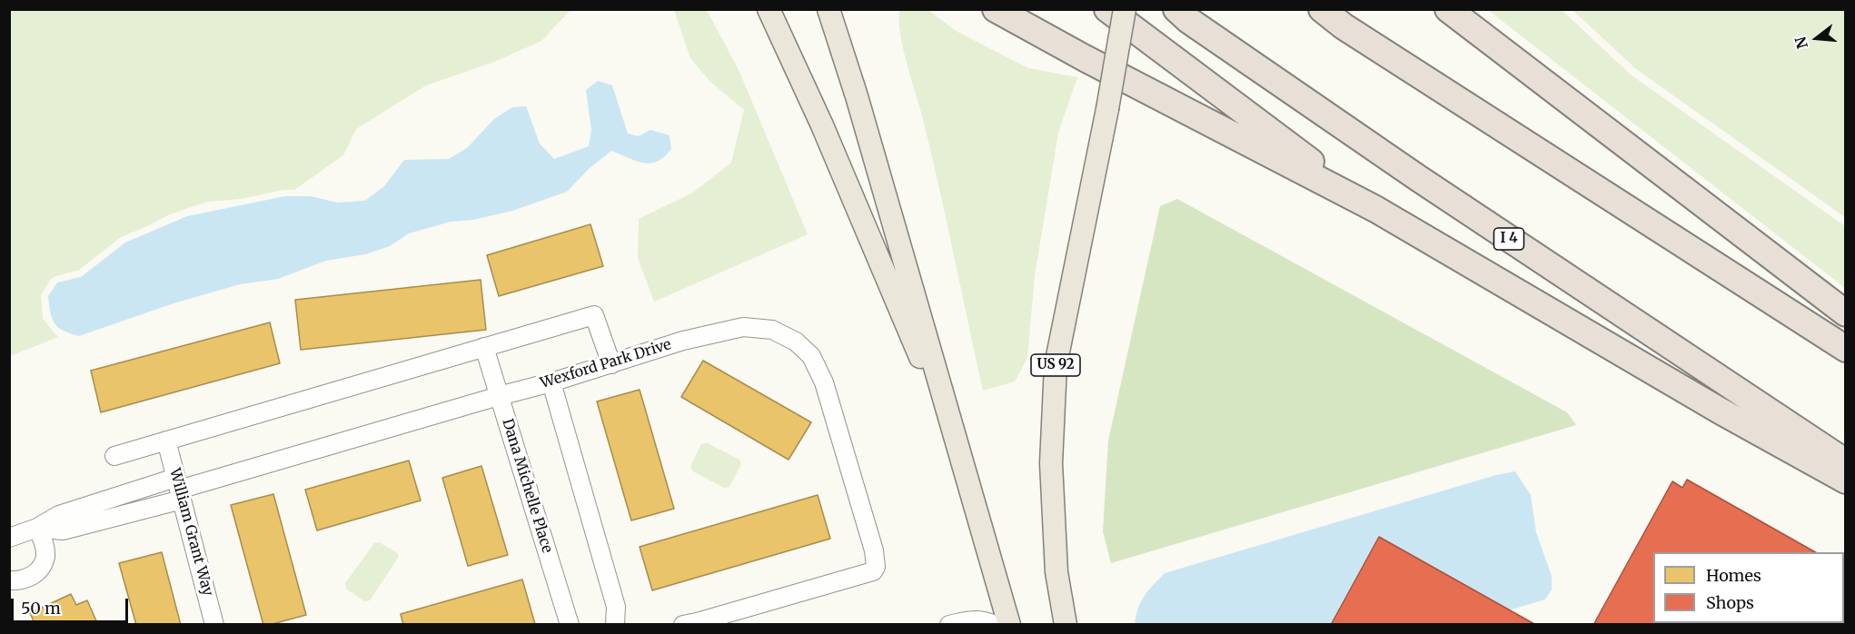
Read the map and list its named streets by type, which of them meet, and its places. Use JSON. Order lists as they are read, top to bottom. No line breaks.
{"streets":{"highway":["I 4"],"main road":["US 92"],"street":["Wexford Park Drive","Dana Michelle Place","William Grant Way"]},"crossings":[["Wexford Park Drive","Dana Michelle Place"],["Wexford Park Drive","William Grant Way"]],"legend":["Homes","Shops"],"scale_bar":"50 m","north":"left"}
